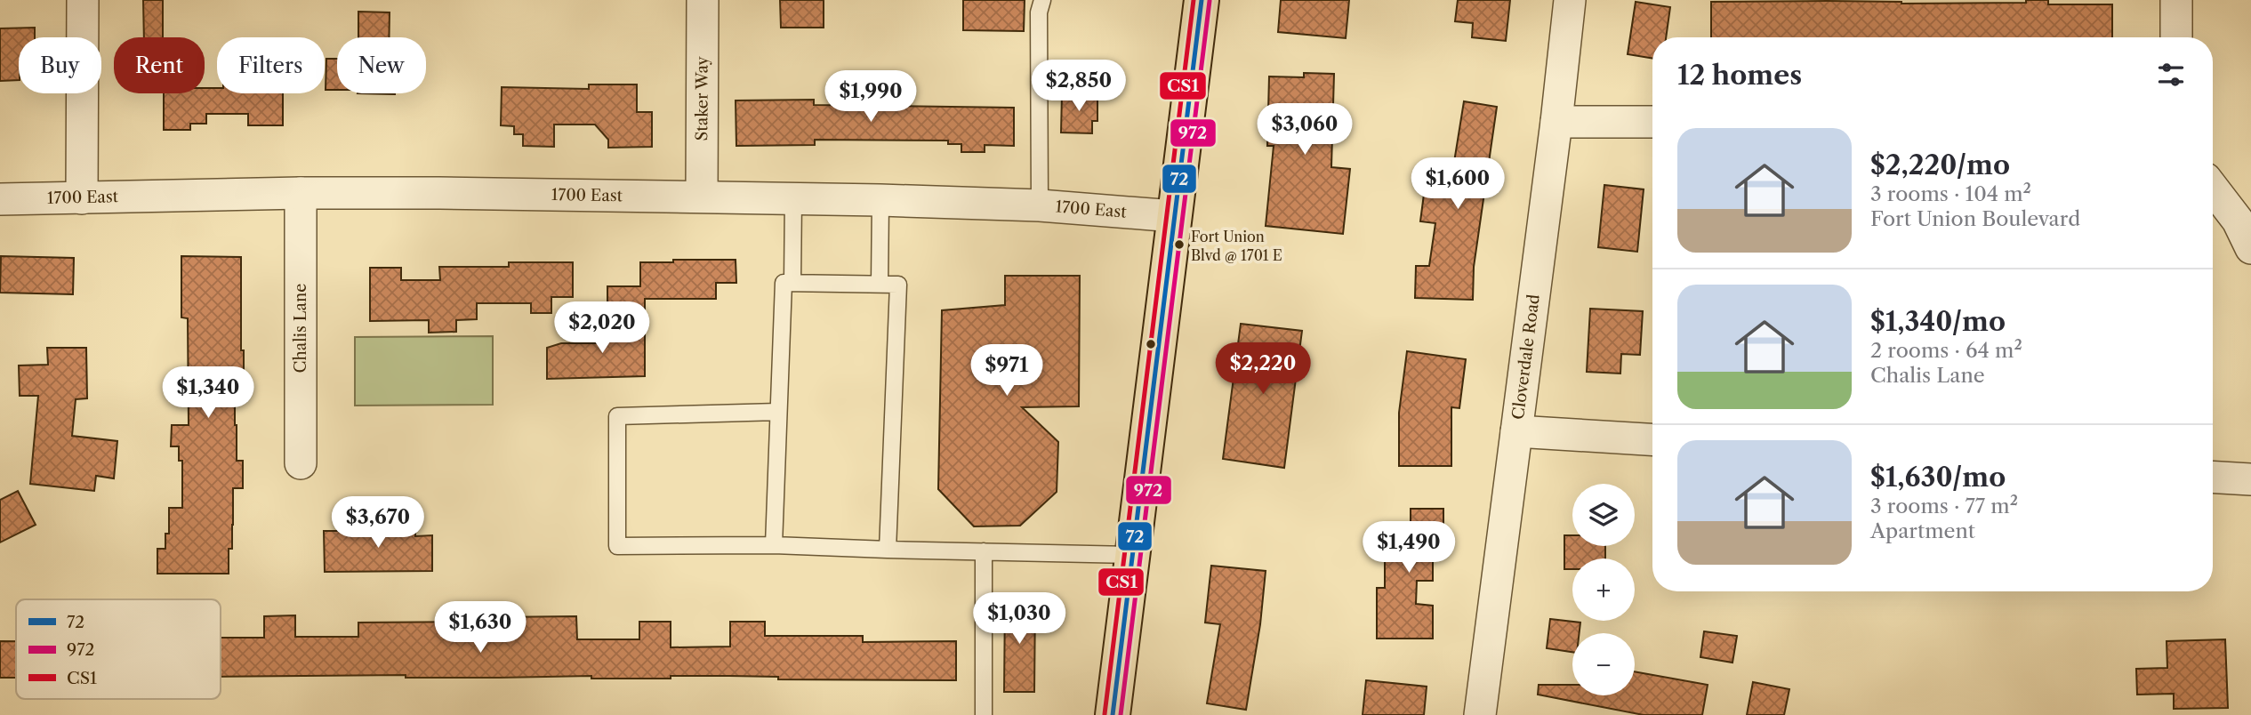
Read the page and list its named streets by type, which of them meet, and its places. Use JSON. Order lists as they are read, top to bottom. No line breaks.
{"streets":{"street":["Staker Way","1700 East","Chalis Lane","Cloverdale Road"]},"crossings":[["Staker Way","1700 East"],["1700 East","Chalis Lane"]],"places":["Fort Union Blvd @ 1701 E"],"lines":["transit line 72","transit line CS1","transit line 972"],"legend":["72","972","CS1"],"page":{"chip":["Buy","Rent","Filters","New"],"heading":"12 homes","price":["$2,850","$1,990","$3,060","$1,600","$2,020","$2,220","$971","$1,340","$3,670","$1,490","$1,030","$1,630"],"list":[{"name":"$2,220/mo","note":"3 rooms · 104 m² · Fort Union Boulevard"},{"name":"$1,340/mo","note":"2 rooms · 64 m² · Chalis Lane"},{"name":"$1,630/mo","note":"3 rooms · 77 m² · Apartment"}],"map_buttons":["+","−"]}}
